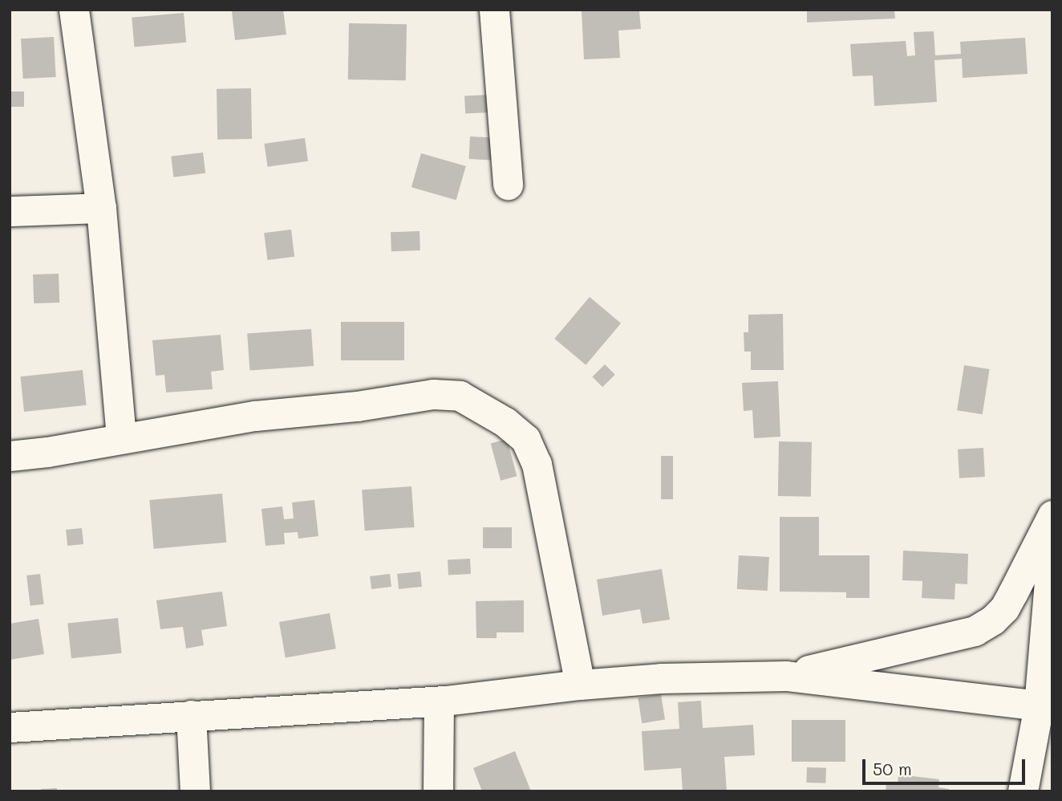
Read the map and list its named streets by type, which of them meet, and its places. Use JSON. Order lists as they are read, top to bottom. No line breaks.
{"scale_bar":"50 m"}
